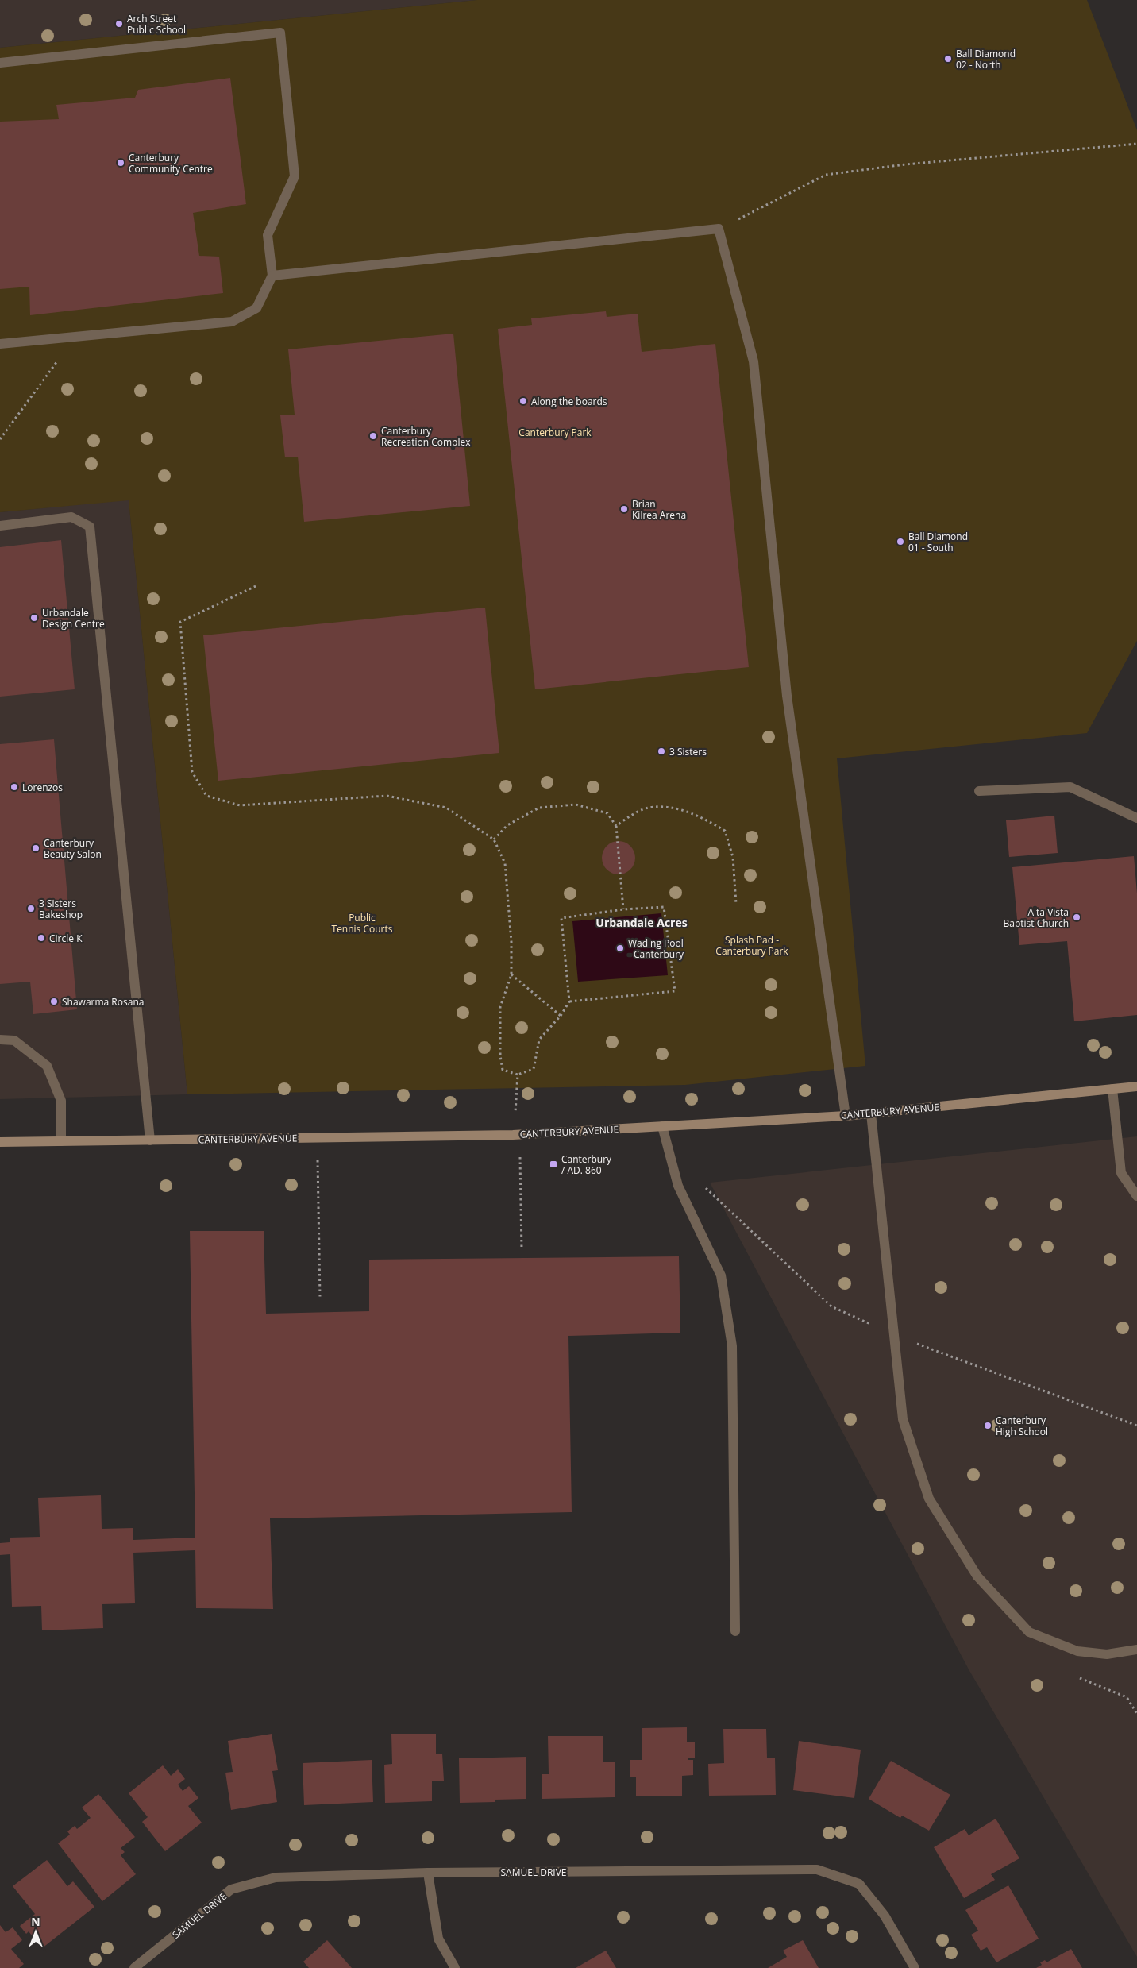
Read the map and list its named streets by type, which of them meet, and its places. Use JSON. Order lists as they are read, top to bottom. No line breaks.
{"streets":{"street":["CANTERBURY AVENUE","SAMUEL DRIVE"]},"districts":["Urbandale Acres"],"parks":["Canterbury Park","Public Tennis Courts","Splash Pad - Canterbury Park"],"places":{"other":["Arch Street Public School","Ball Diamond 02 - North","Canterbury Community Centre","Along the boards","Canterbury Recreation Complex","Brian Kilrea Arena","Ball Diamond 01 - South","Urbandale Design Centre","3 Sisters","Lorenzos","Canterbury Beauty Salon","3 Sisters Bakeshop","Alta Vista Baptist Church","Circle K","Wading Pool - Canterbury","Shawarma Rosana","Canterbury High School"],"transit":["Canterbury / AD. 860"]},"north":"top"}
